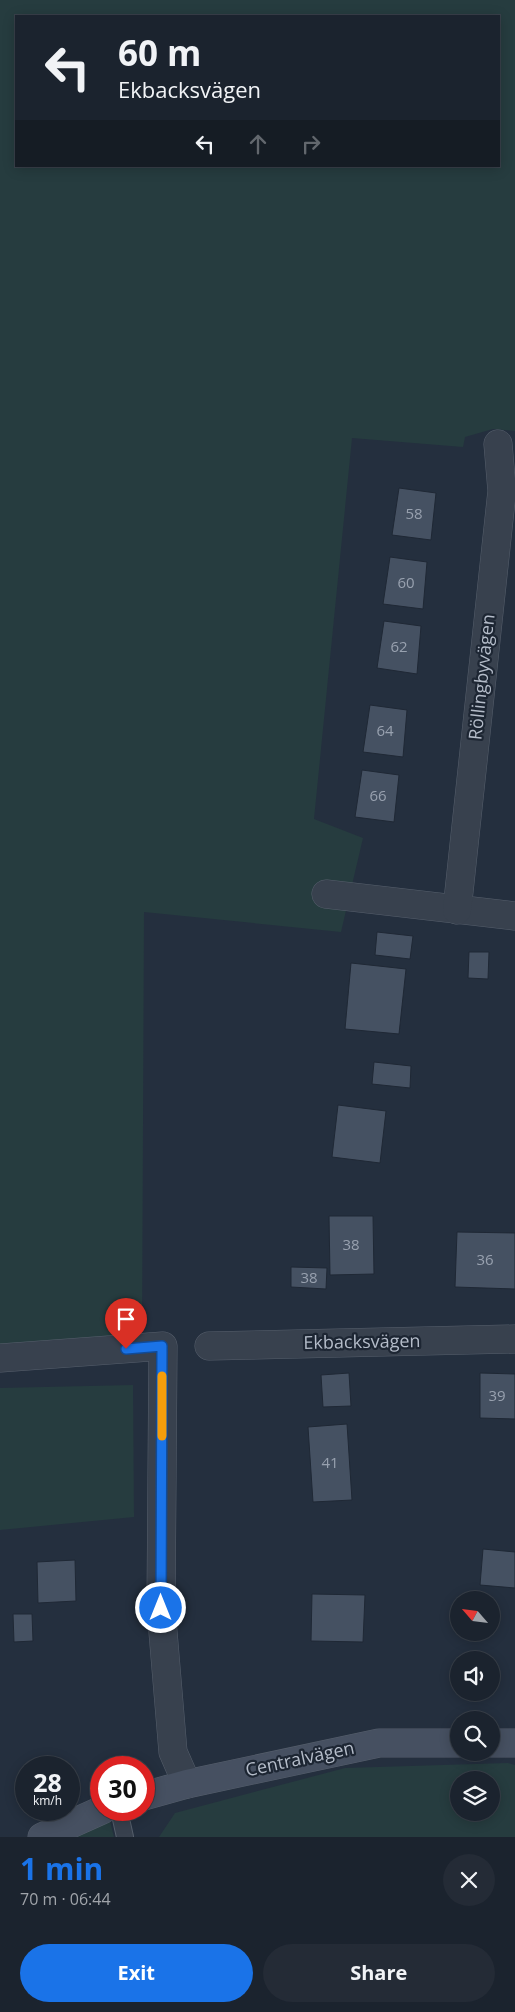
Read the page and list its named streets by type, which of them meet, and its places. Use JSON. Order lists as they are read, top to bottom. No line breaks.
{"streets":{"street":["Röllingbyvägen","Ekbacksvägen","Centralvägen"]},"house_numbers":["58","60","62","64","66","38","36","38","39","41"],"north":"top left","page":{"turn":["60 m","Ekbacksvägen"],"speed":"28 km/h","limit":"30","heading":["1 min","70 m · 06:44"],"buttons":["Exit","Share"]}}
